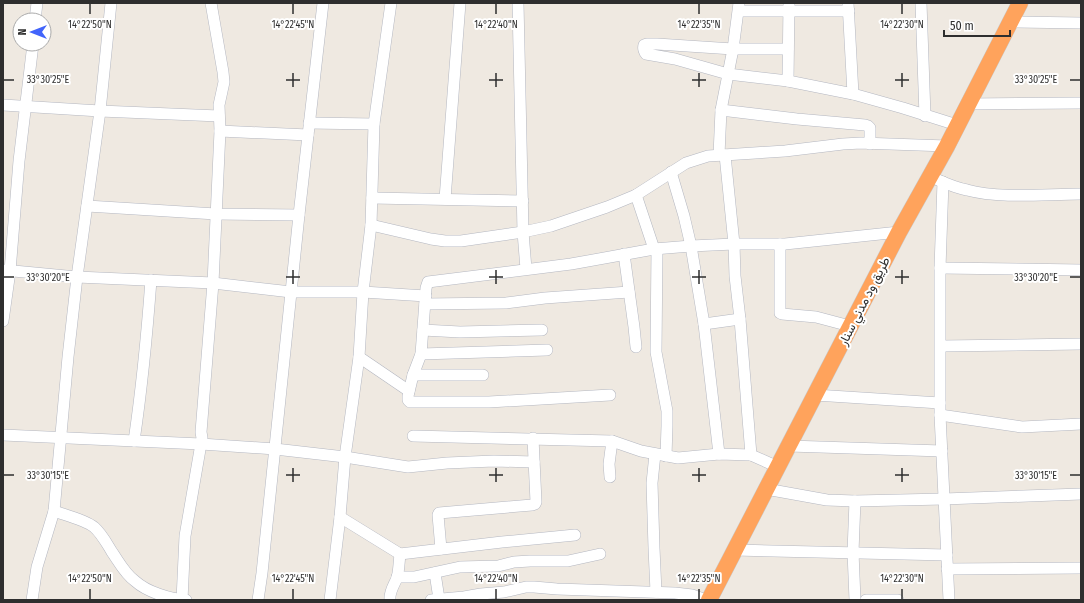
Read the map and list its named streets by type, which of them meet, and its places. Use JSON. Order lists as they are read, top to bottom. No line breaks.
{"streets":{"highway":["طريق ود مدني سنار"]},"scale_bar":"50 m","north":"left","coordinates":["14°22'50\"N","14°22'45\"N","14°22'40\"N","14°22'35\"N","14°22'30\"N","33°30'25\"E","33°30'20\"E","33°30'15\"E"]}
